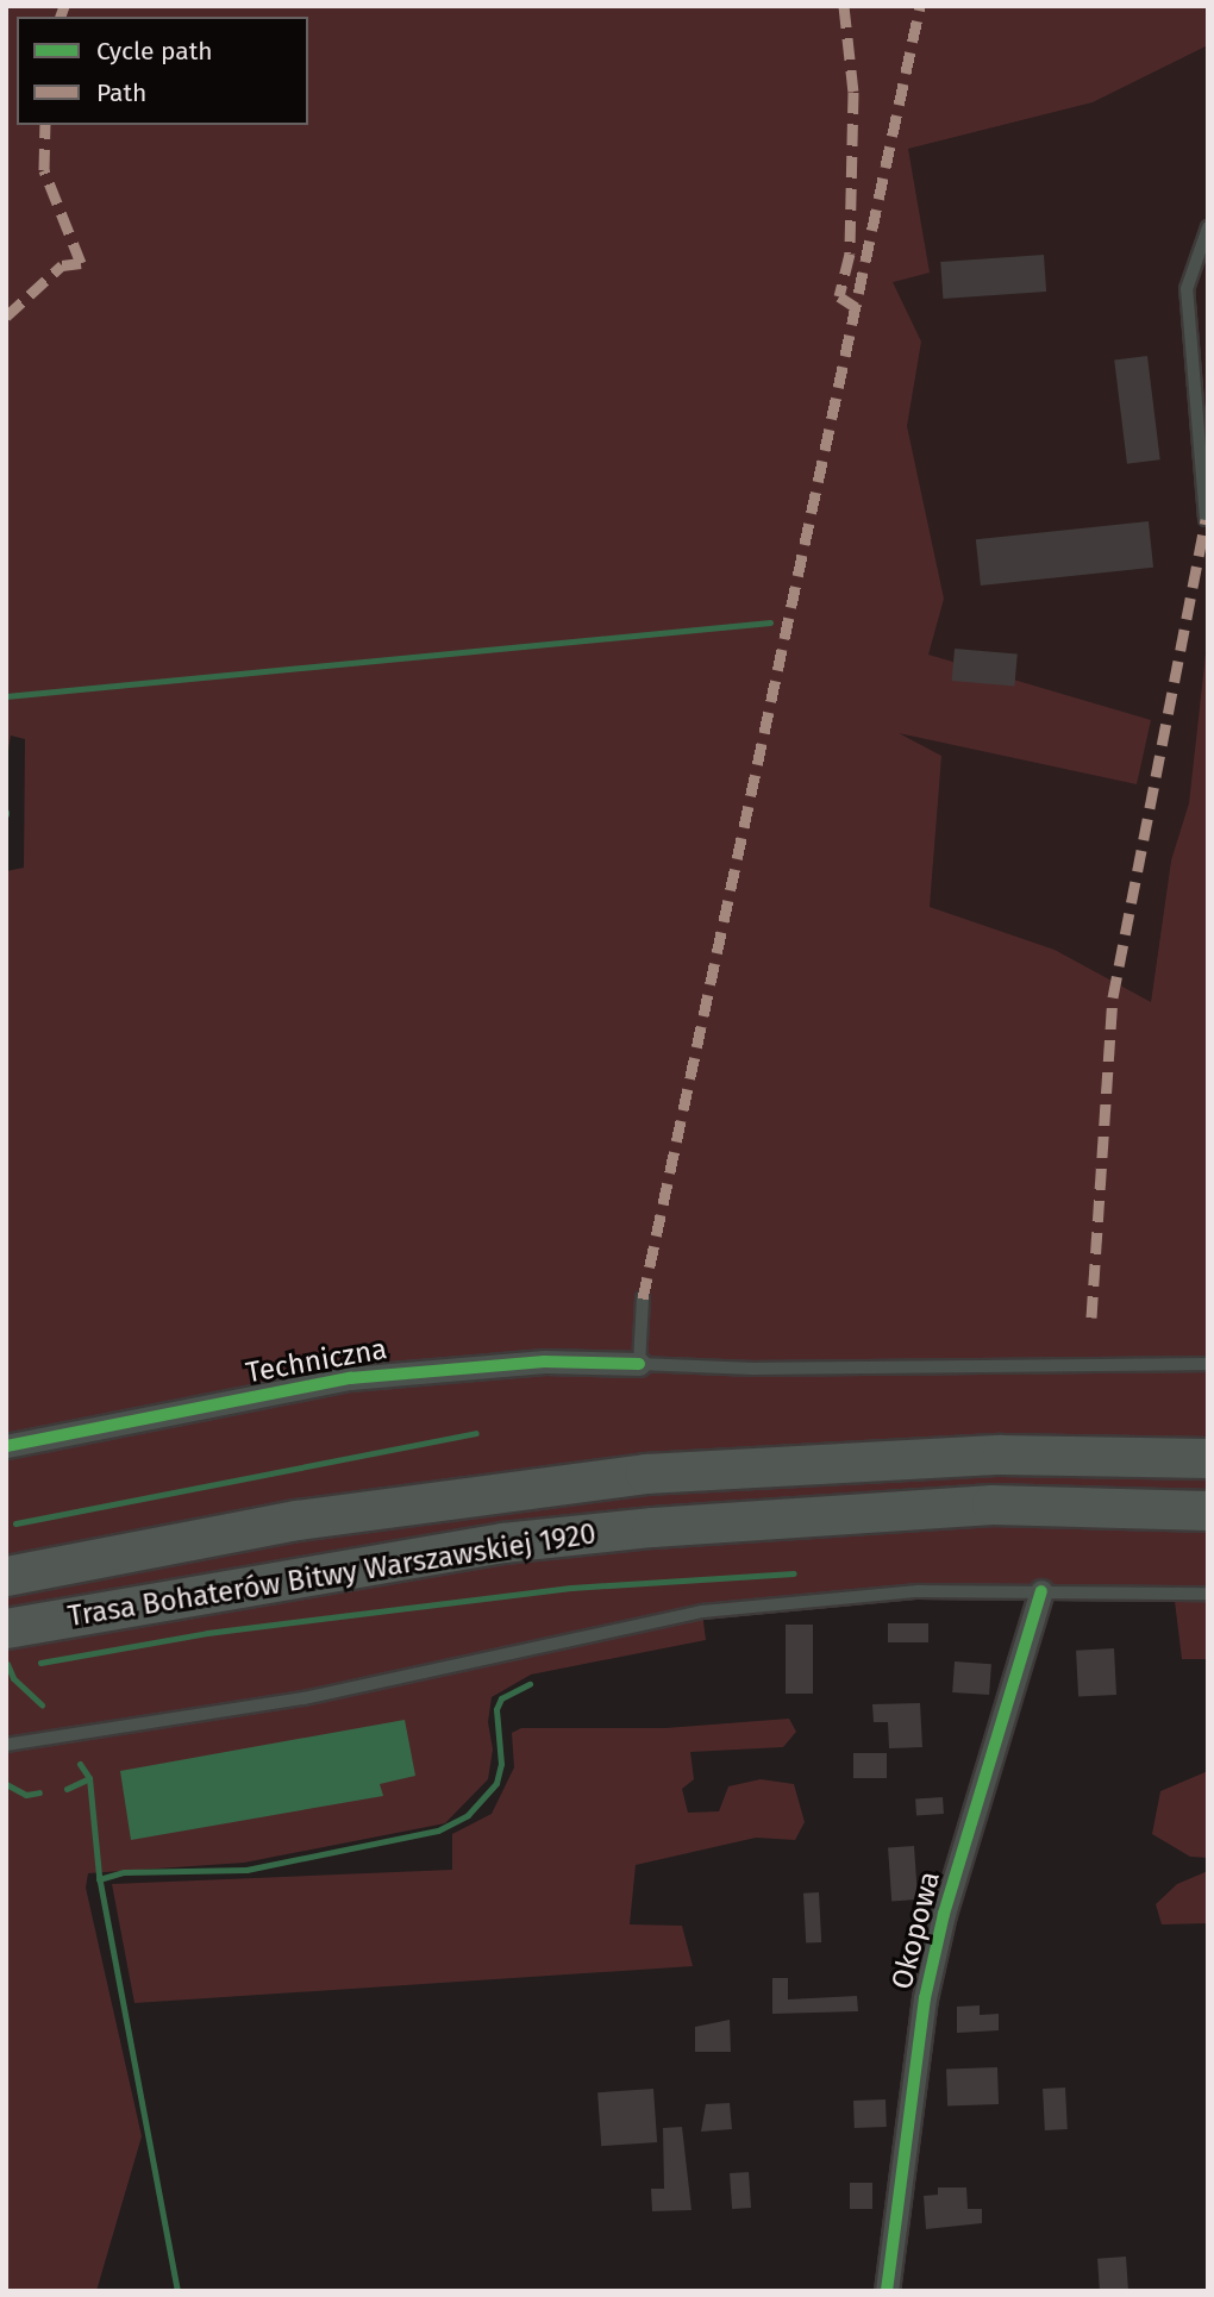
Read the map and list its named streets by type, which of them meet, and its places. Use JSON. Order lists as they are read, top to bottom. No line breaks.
{"streets":{"highway":["Trasa Bohaterów Bitwy Warszawskiej 1920"],"street":["Techniczna","Okopowa"]},"legend":["Cycle path","Path"]}
